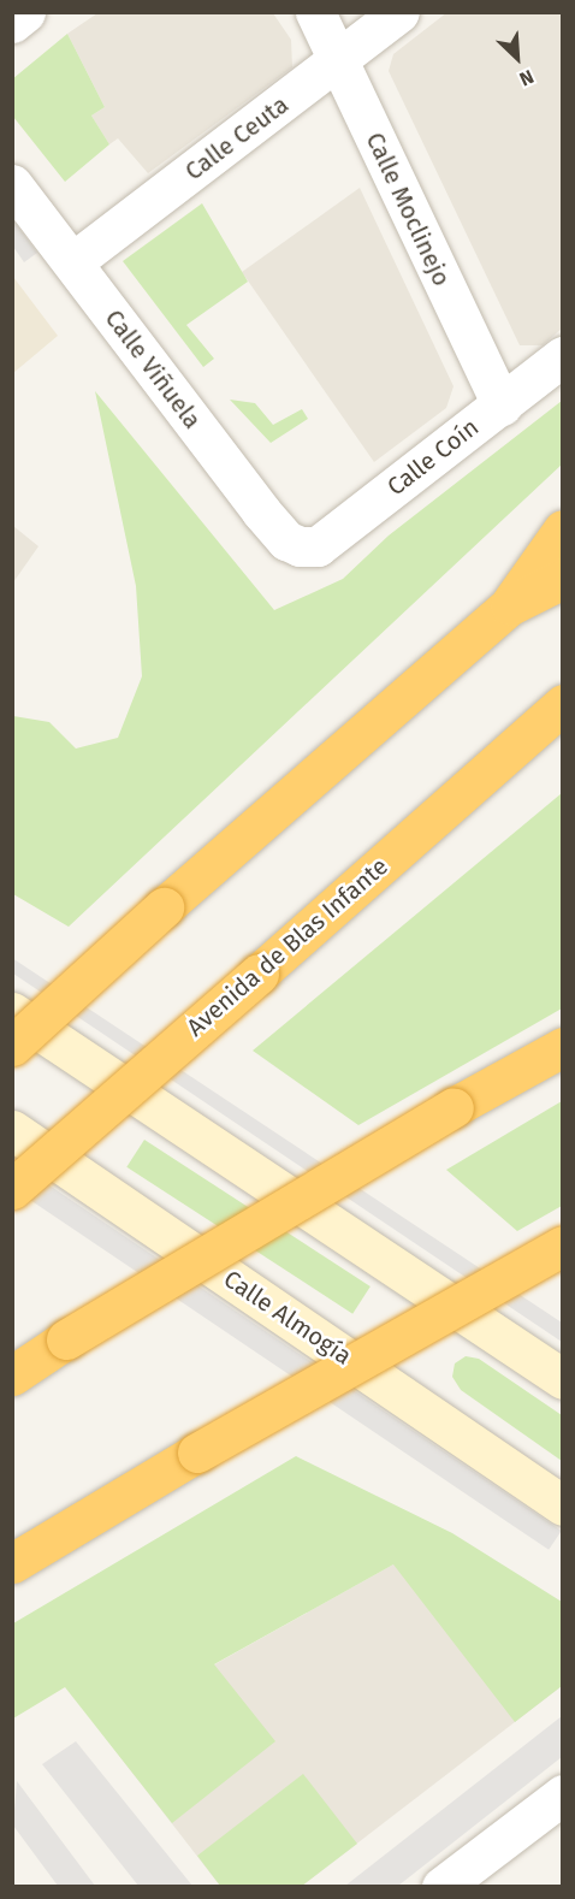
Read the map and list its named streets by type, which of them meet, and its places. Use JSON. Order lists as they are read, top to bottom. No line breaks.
{"streets":{"highway":["Avenida de Blas Infante"],"main road":["Calle Almogía"],"street":["Calle Ceuta","Calle Moclinejo","Calle Viñuela","Calle Coín"]},"crossings":[["Calle Ceuta","Calle Moclinejo"],["Calle Ceuta","Calle Viñuela"],["Calle Moclinejo","Calle Coín"],["Calle Viñuela","Calle Coín"]],"north":"bottom right"}
